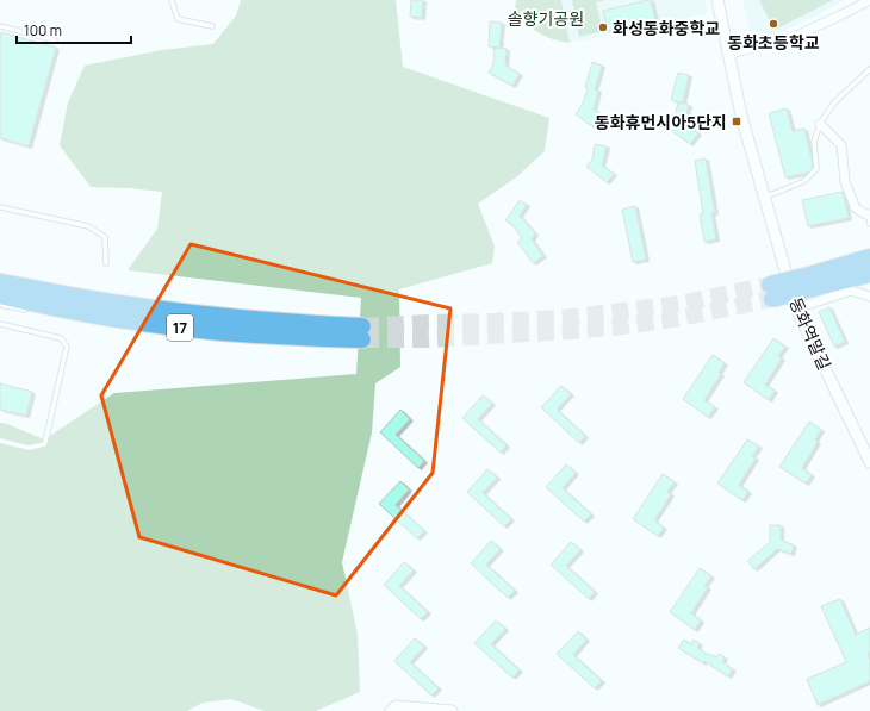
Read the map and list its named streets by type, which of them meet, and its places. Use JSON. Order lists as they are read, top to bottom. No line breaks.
{"streets":{"highway":["17"],"street":["동화역말길"]},"parks":["솔향기공원"],"places":{"other":["동화초등학교","화성동화중학교"],"transit":["동화휴먼시아5단지"]},"scale_bar":"100 m"}
